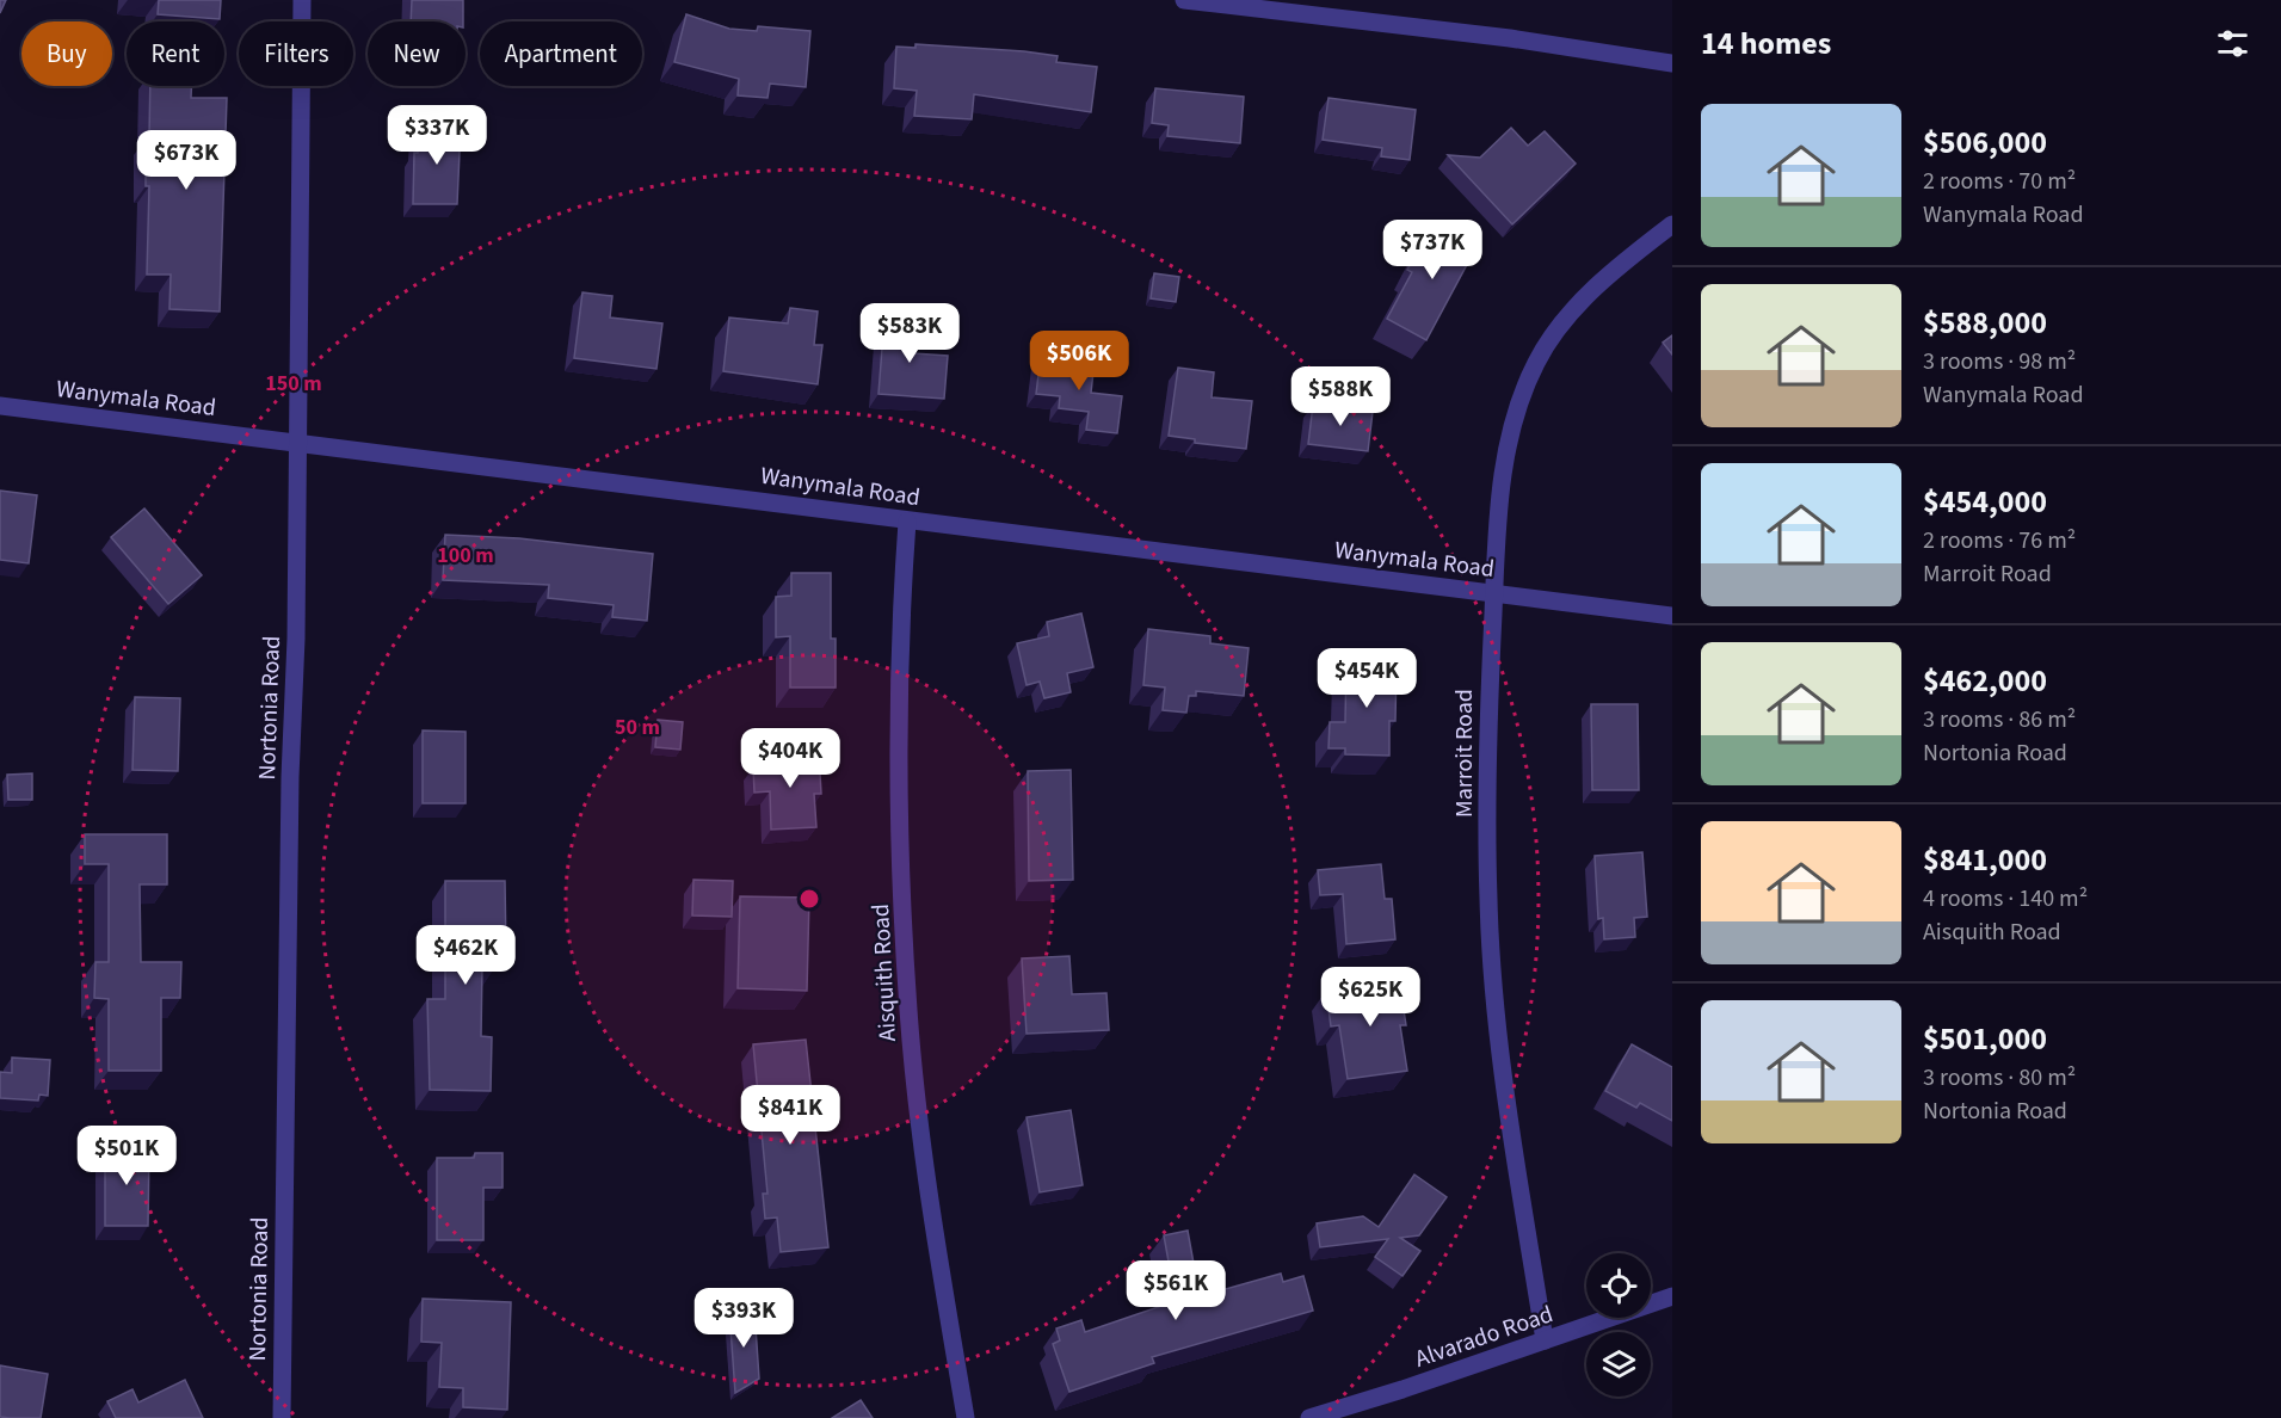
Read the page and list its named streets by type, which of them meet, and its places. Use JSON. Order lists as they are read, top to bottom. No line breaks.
{"streets":{"street":["Wanymala Road","Nortonia Road","Marroit Road","Aisquith Road","Alvarado Road"]},"crossings":[["Wanymala Road","Nortonia Road"],["Wanymala Road","Marroit Road"],["Wanymala Road","Aisquith Road"],["Marroit Road","Alvarado Road"]],"page":{"heading":"14 homes","chip":["Buy","Rent","Filters","New","Apartment"],"list":[{"name":"$506,000","note":"2 rooms · 70 m² · Wanymala Road"},{"name":"$588,000","note":"3 rooms · 98 m² · Wanymala Road"},{"name":"$454,000","note":"2 rooms · 76 m² · Marroit Road"},{"name":"$462,000","note":"3 rooms · 86 m² · Nortonia Road"},{"name":"$841,000","note":"4 rooms · 140 m² · Aisquith Road"},{"name":"$501,000","note":"3 rooms · 80 m² · Nortonia Road"}],"price":["$337K","$673K","$737K","$583K","$506K","$588K","$454K","$404K","$462K","$625K","$841K","$501K","$561K","$393K"]},"rings":["150 m","100 m","50 m"]}
